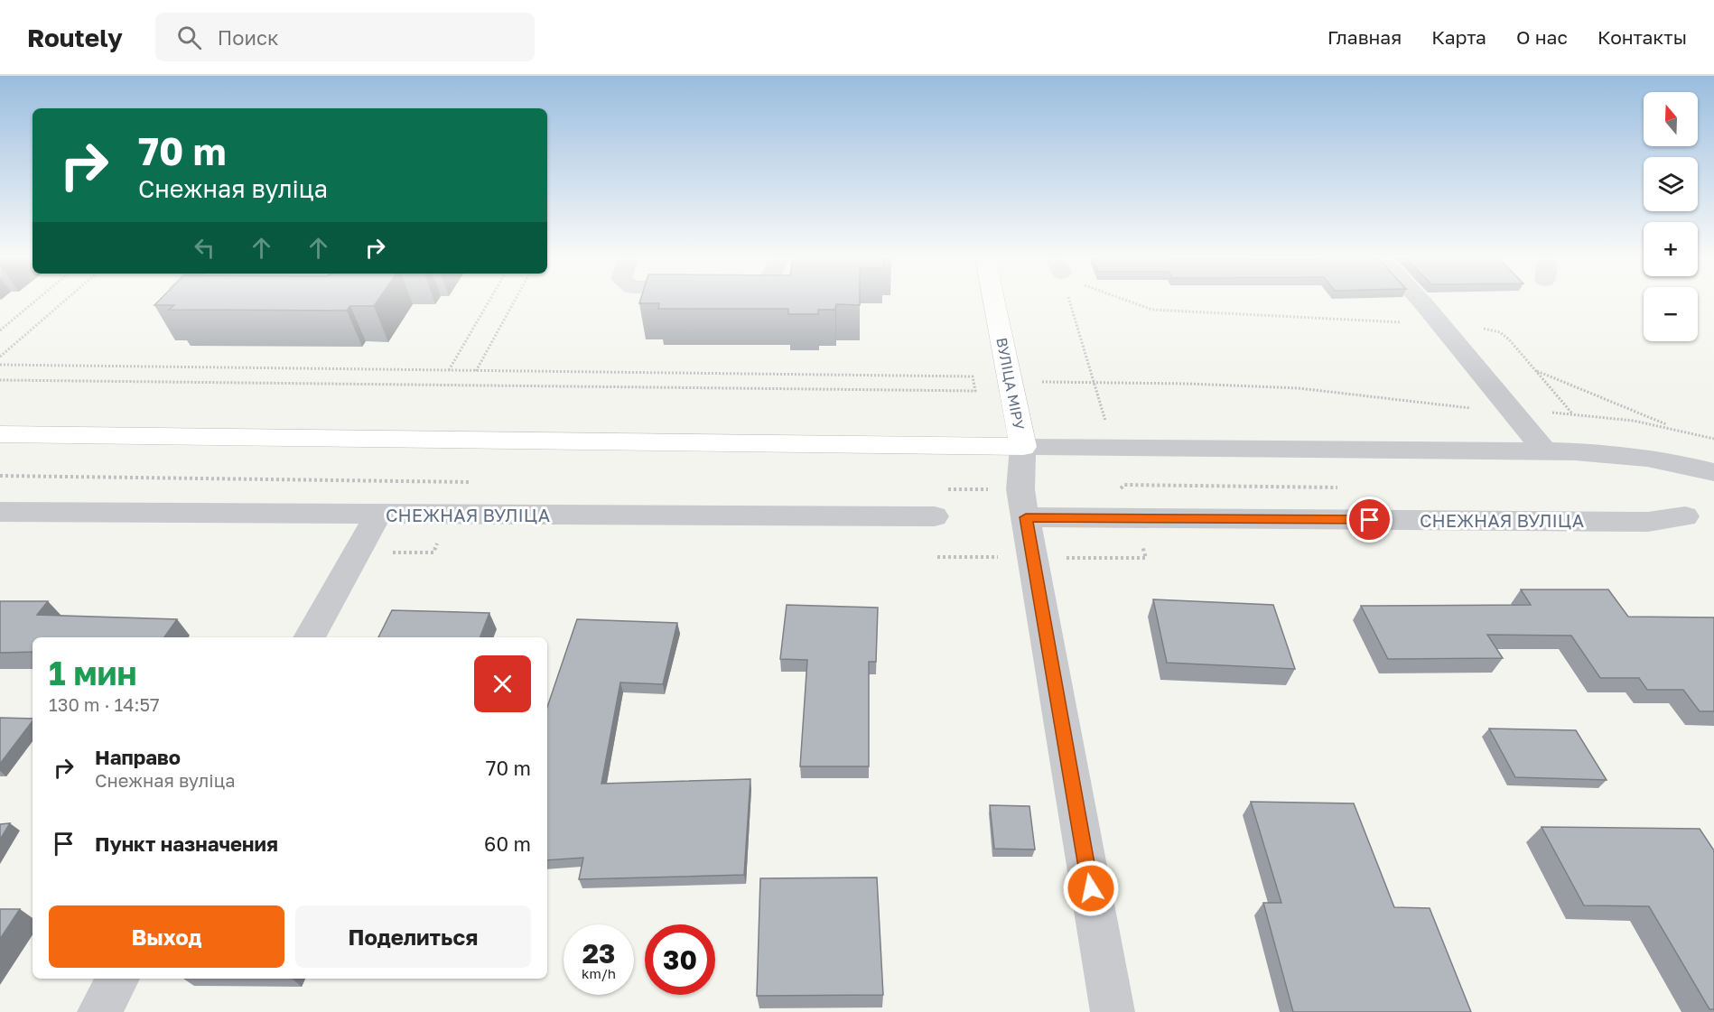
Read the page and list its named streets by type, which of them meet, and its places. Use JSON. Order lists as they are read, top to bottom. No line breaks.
{"streets":{"main road":["ВУЛІЦА МІРУ"],"street":["СНЕЖНАЯ ВУЛІЦА"]},"north":"top","page":{"header":"Routely","search":"Поиск","nav":["Главная","Карта","О нас","Контакты"],"map_buttons":["+","−"],"turn":["70 m","Снежная вуліца"],"heading":["1 мин","130 m · 14:57"],"list":[{"name":"Направо","note":"Снежная вуліца","value":"70 m"},{"name":"Пункт назначения","value":"60 m"}],"buttons":["Выход","Поделиться"],"speed":"23 km/h","limit":"30"}}
